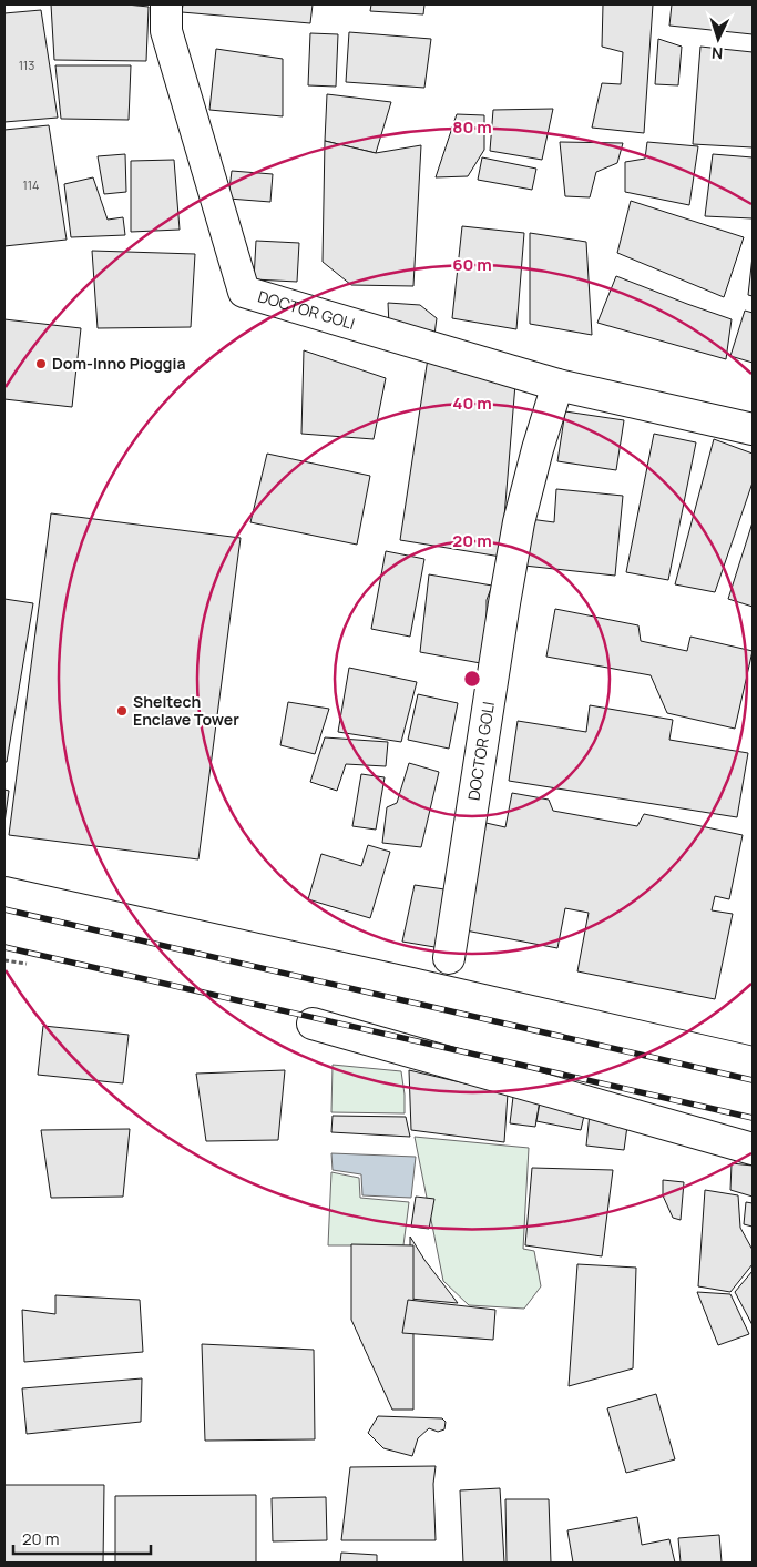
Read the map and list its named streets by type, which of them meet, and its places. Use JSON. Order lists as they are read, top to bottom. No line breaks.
{"streets":{"street":["DOCTOR GOLI"]},"places":["Dom-Inno Pioggia","Sheltech Enclave Tower"],"house_numbers":["113","114"],"scale_bar":"20 m","north":"bottom","rings":["80 m","60 m","40 m","20 m"]}
